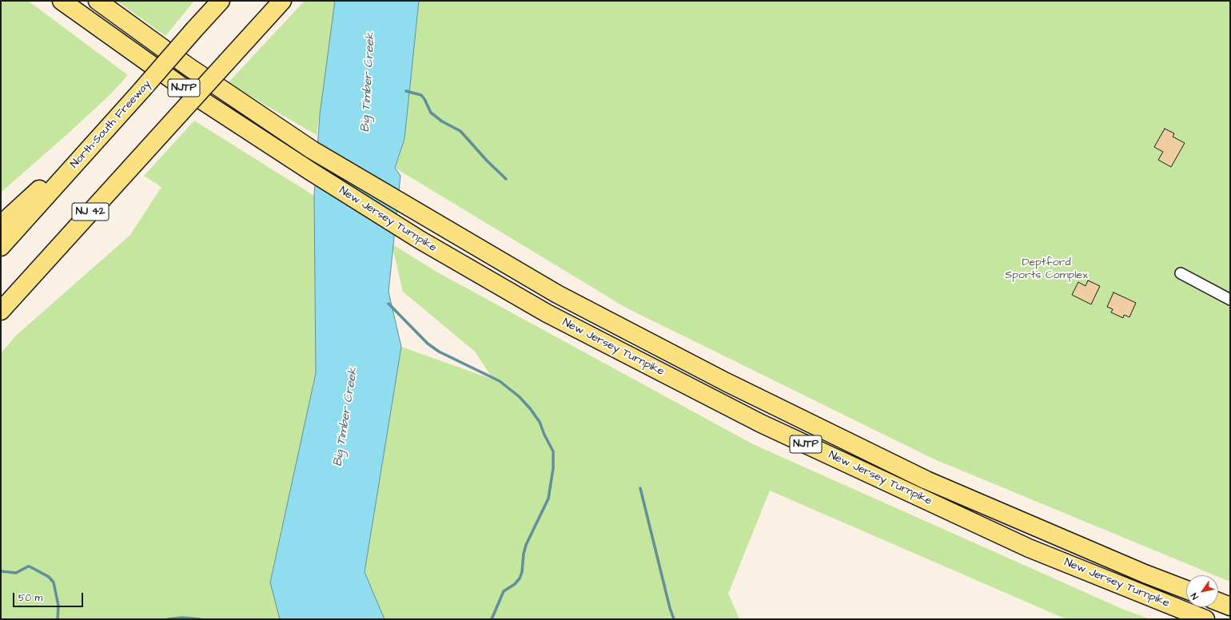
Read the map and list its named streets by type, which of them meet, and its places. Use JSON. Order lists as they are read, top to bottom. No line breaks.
{"streets":{"highway":["NJTP","North-South Freeway","NJ 42","New Jersey Turnpike"]},"water":["Big Timber Creek"],"parks":["Deptford Sports Complex"],"scale_bar":"50 m","north":"bottom left"}
